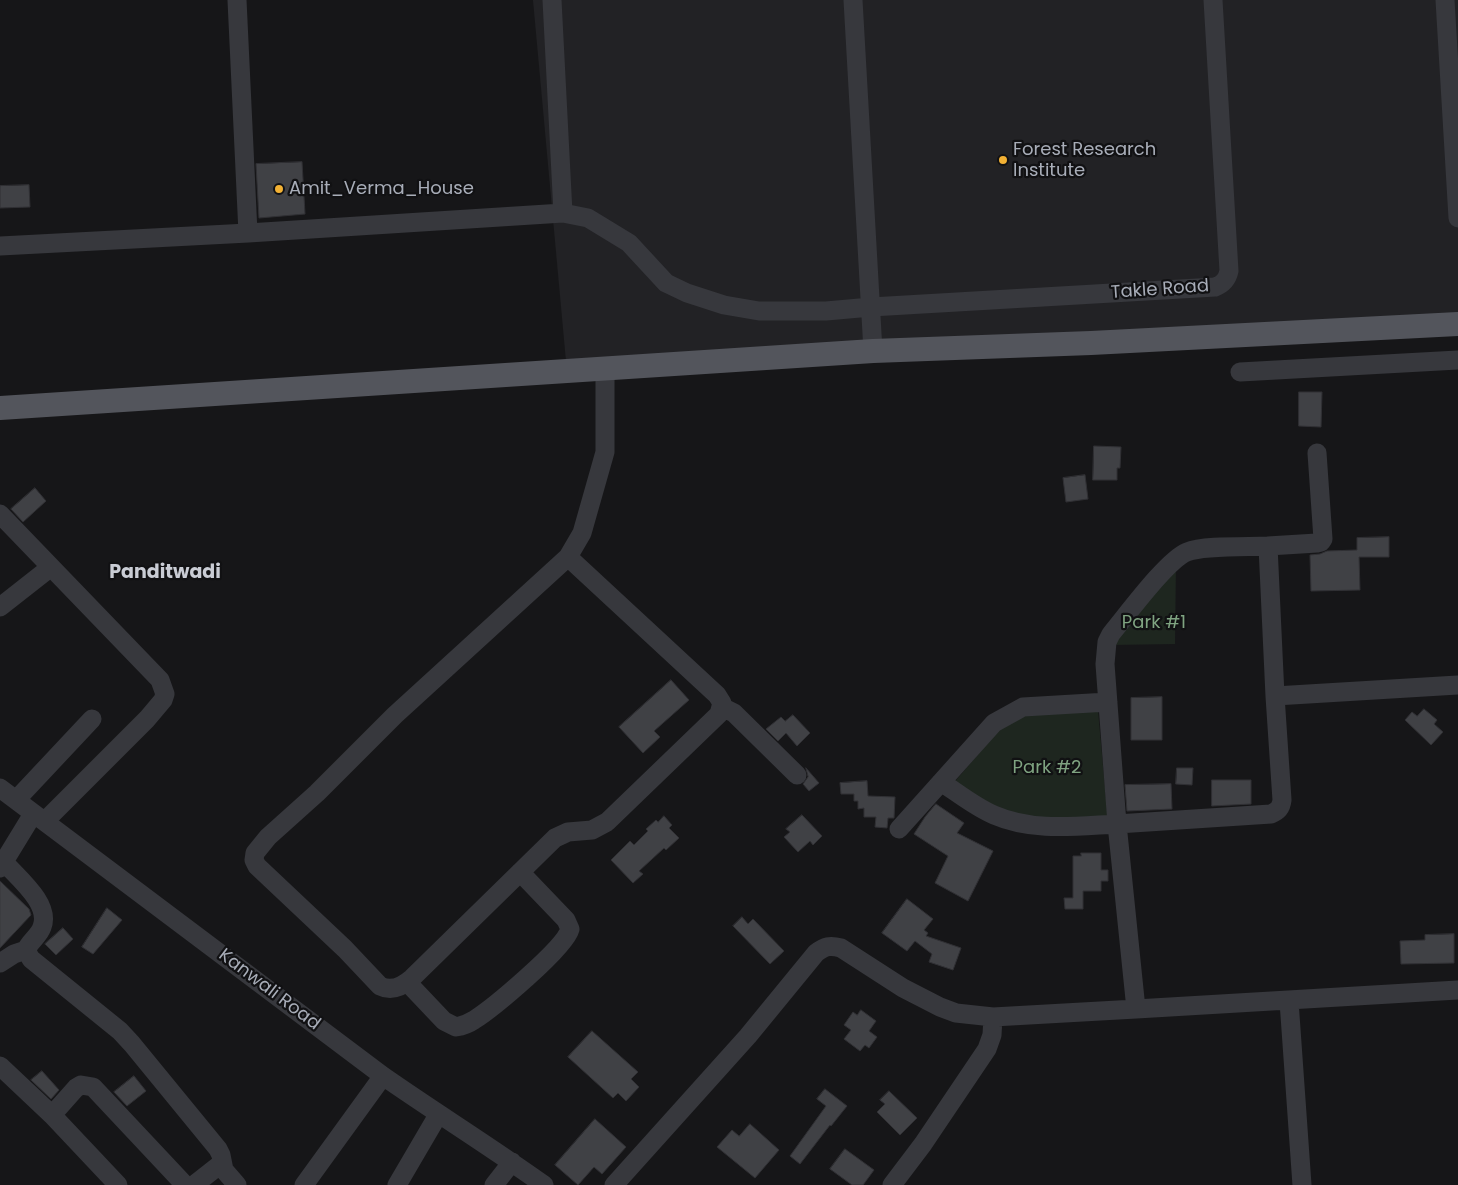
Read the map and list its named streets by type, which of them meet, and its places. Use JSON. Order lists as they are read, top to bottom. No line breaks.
{"streets":{"street":["Takle Road","Kanwali Road"]},"districts":["Panditwadi"],"parks":["Park #1","Park #2"],"places":["Forest Research Institute","Amit_Verma_House"]}
